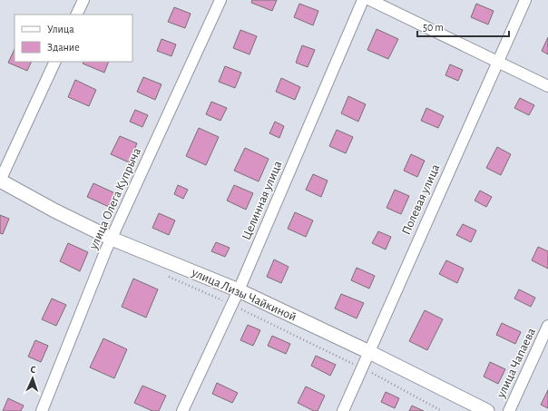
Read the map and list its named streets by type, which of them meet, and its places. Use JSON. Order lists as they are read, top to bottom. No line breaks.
{"streets":{"street":["улица Олега Купрыча","Полевая улица","Целинная улица","улица Лизы Чайкиной","улица Чапаева"]},"crossings":[["улица Олега Купрыча","улица Лизы Чайкиной"],["Полевая улица","улица Лизы Чайкиной"],["Целинная улица","улица Лизы Чайкиной"]],"legend":["Улица","Здание"],"scale_bar":"50 m","north":"top"}
